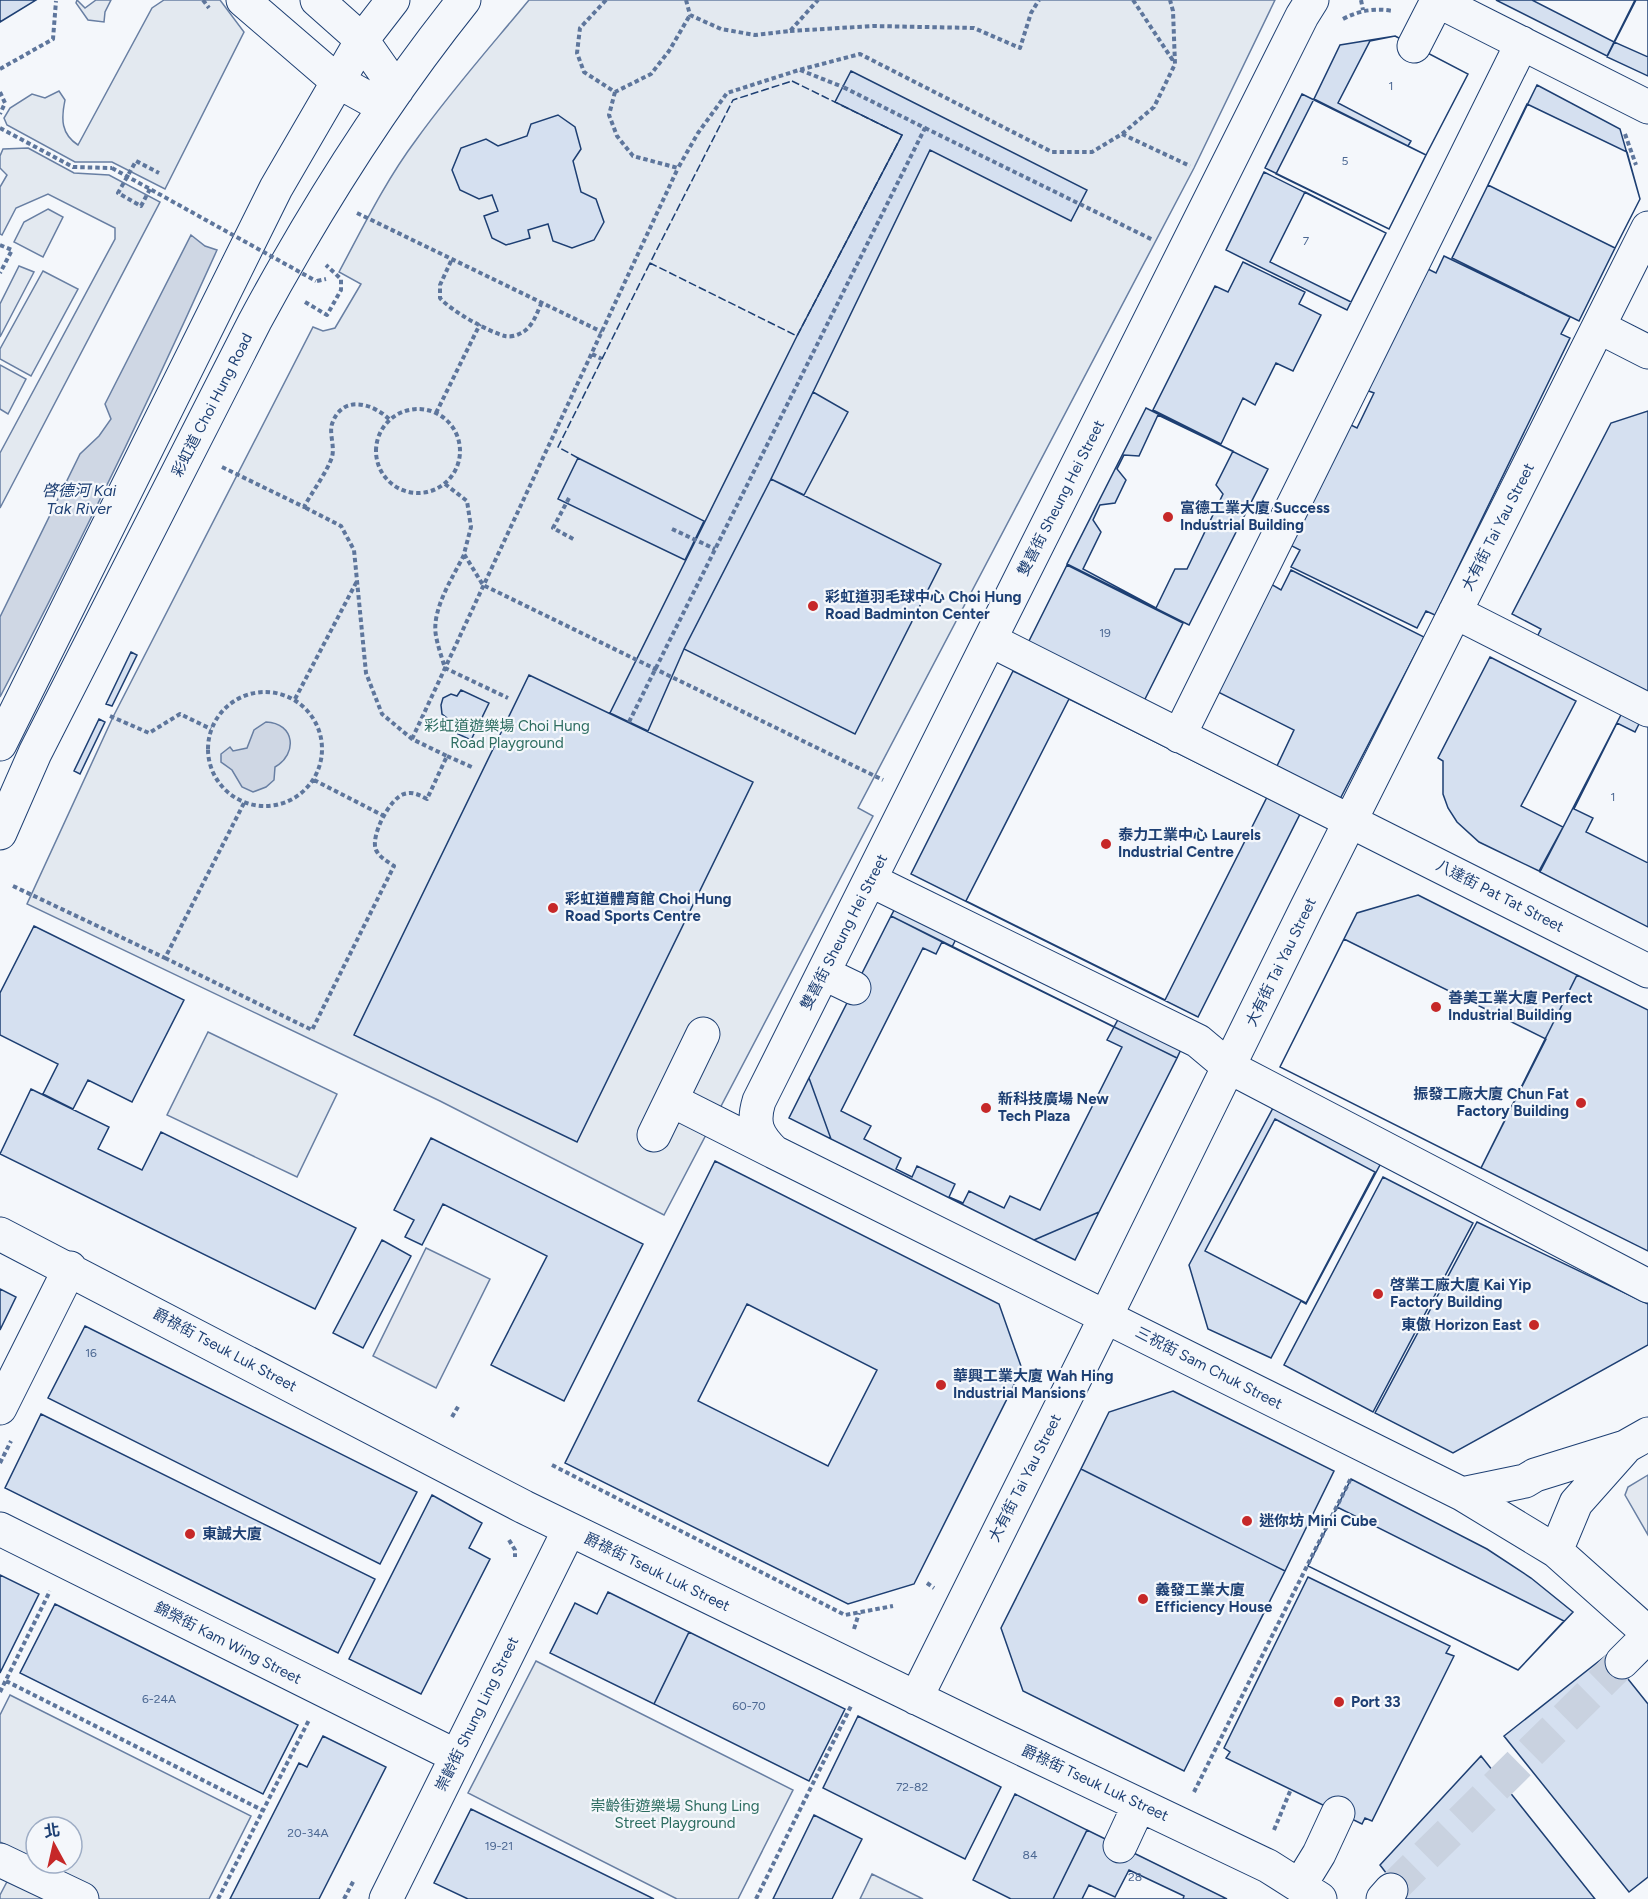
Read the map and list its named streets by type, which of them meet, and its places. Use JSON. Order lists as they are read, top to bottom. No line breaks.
{"streets":{"street":["彩虹道 Choi Hung Road","雙喜街 Sheung Hei Street","大有街 Tai Yau Street","八達街 Pat Tat Street","爵祿街 Tseuk Luk Street","三祝街 Sam Chuk Street","錦榮街 Kam Wing Street","崇齡街 Shung Ling Street"]},"crossings":[["雙喜街 Sheung Hei Street","八達街 Pat Tat Street"],["雙喜街 Sheung Hei Street","三祝街 Sam Chuk Street"],["大有街 Tai Yau Street","八達街 Pat Tat Street"],["大有街 Tai Yau Street","爵祿街 Tseuk Luk Street"],["大有街 Tai Yau Street","三祝街 Sam Chuk Street"],["爵祿街 Tseuk Luk Street","崇齡街 Shung Ling Street"],["錦榮街 Kam Wing Street","崇齡街 Shung Ling Street"]],"water":["啓德河 Kai Tak River"],"parks":["彩虹道遊樂場 Choi Hung Road Playground","崇齡街遊樂場 Shung Ling Street Playground"],"places":["富德工業大廈 Success Industrial Building","彩虹道羽毛球中心 Choi Hung Road Badminton Center","泰力工業中心 Laurels Industrial Centre","彩虹道體育館 Choi Hung Road Sports Centre","善美工業大廈 Perfect Industrial Building","振發工廠大廈 Chun Fat Factory Building","新科技廣場 New Tech Plaza","啓業工廠大廈 Kai Yip Factory Building","東傲 Horizon East","華興工業大廈 Wah Hing Industrial Mansions","迷你坊 Mini Cube","東誠大廈","義發工業大廈 Efficiency House","Port 33"],"house_numbers":["1","5","7","19","1","16","6-24A","60-70","72-82","20-34A","19-21","84","28"],"north":"top"}
